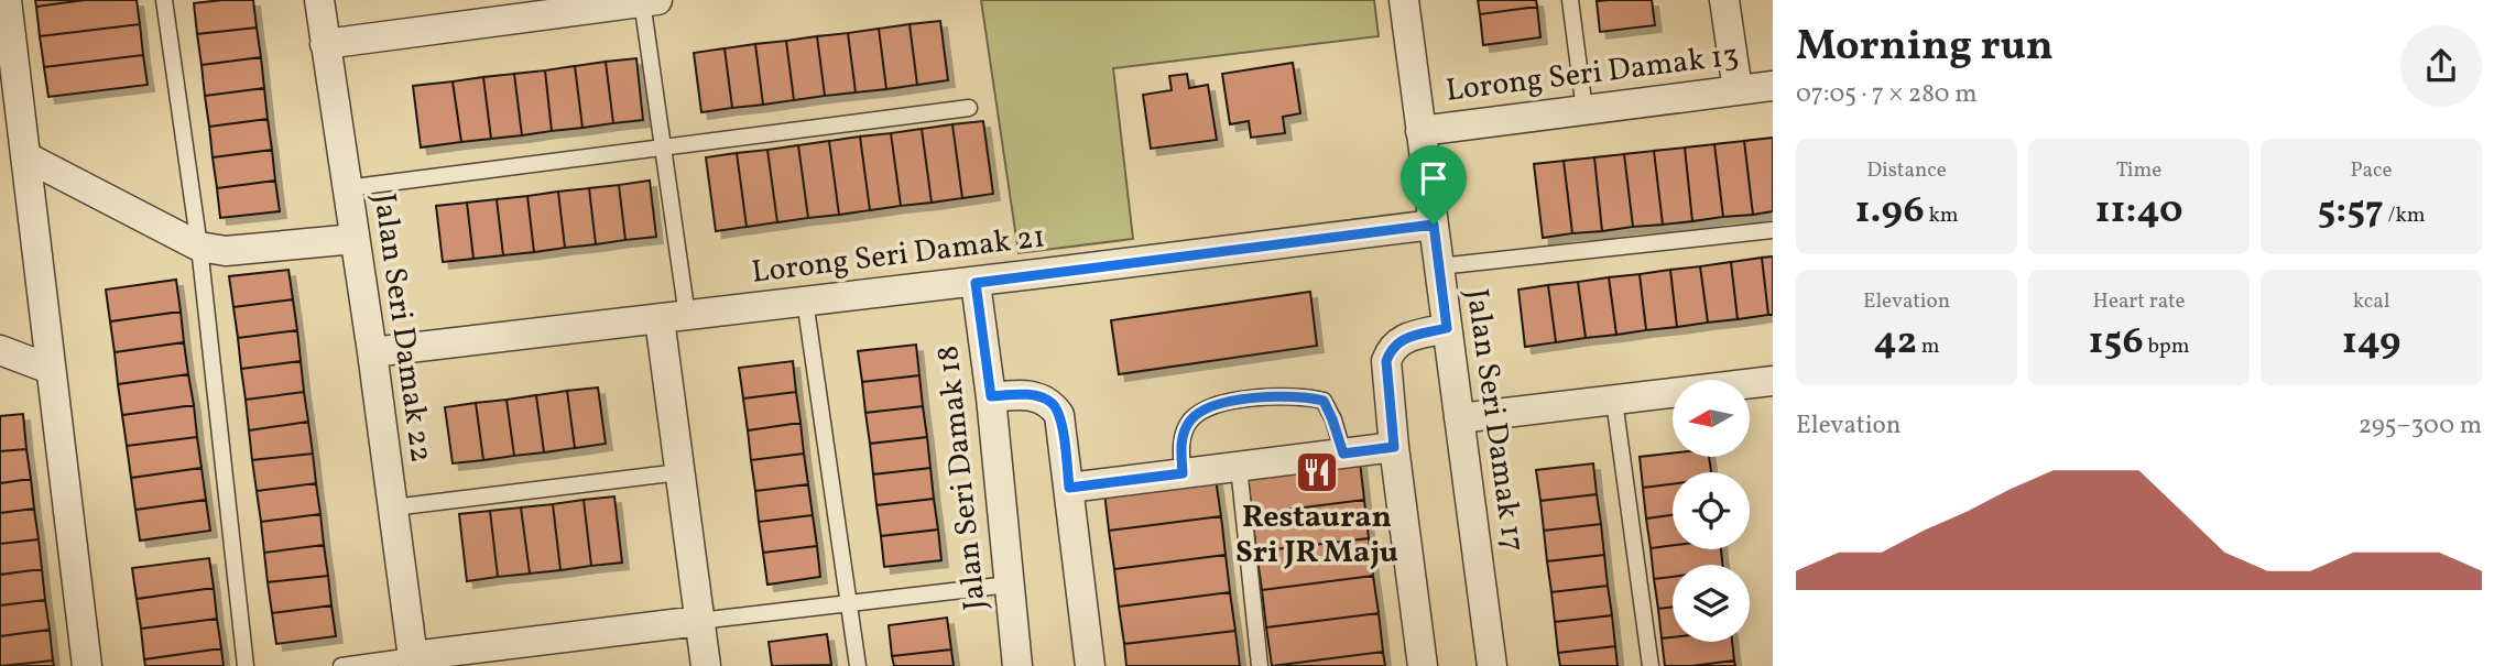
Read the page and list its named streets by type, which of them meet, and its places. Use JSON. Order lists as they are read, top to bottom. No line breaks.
{"streets":{"street":["Lorong Seri Damak 13","Lorong Seri Damak 21","Jalan Seri Damak 22","Jalan Seri Damak 17","Jalan Seri Damak 18"]},"crossings":[["Lorong Seri Damak 13","Jalan Seri Damak 17"],["Lorong Seri Damak 21","Jalan Seri Damak 22"],["Lorong Seri Damak 21","Jalan Seri Damak 17"],["Lorong Seri Damak 21","Jalan Seri Damak 18"]],"places":{"restaurant":["Restauran Sri JR Maju"]},"north":"left","page":{"heading":["Morning run","07:05 · 7 × 280 m"],"stats":[["Distance","1.96 km"],["Time","11:40"],["Pace","5:57 /km"],["Elevation","42 m"],["Heart rate","156 bpm"],["kcal","149"]],"chart":["Elevation","295–300 m"]}}
